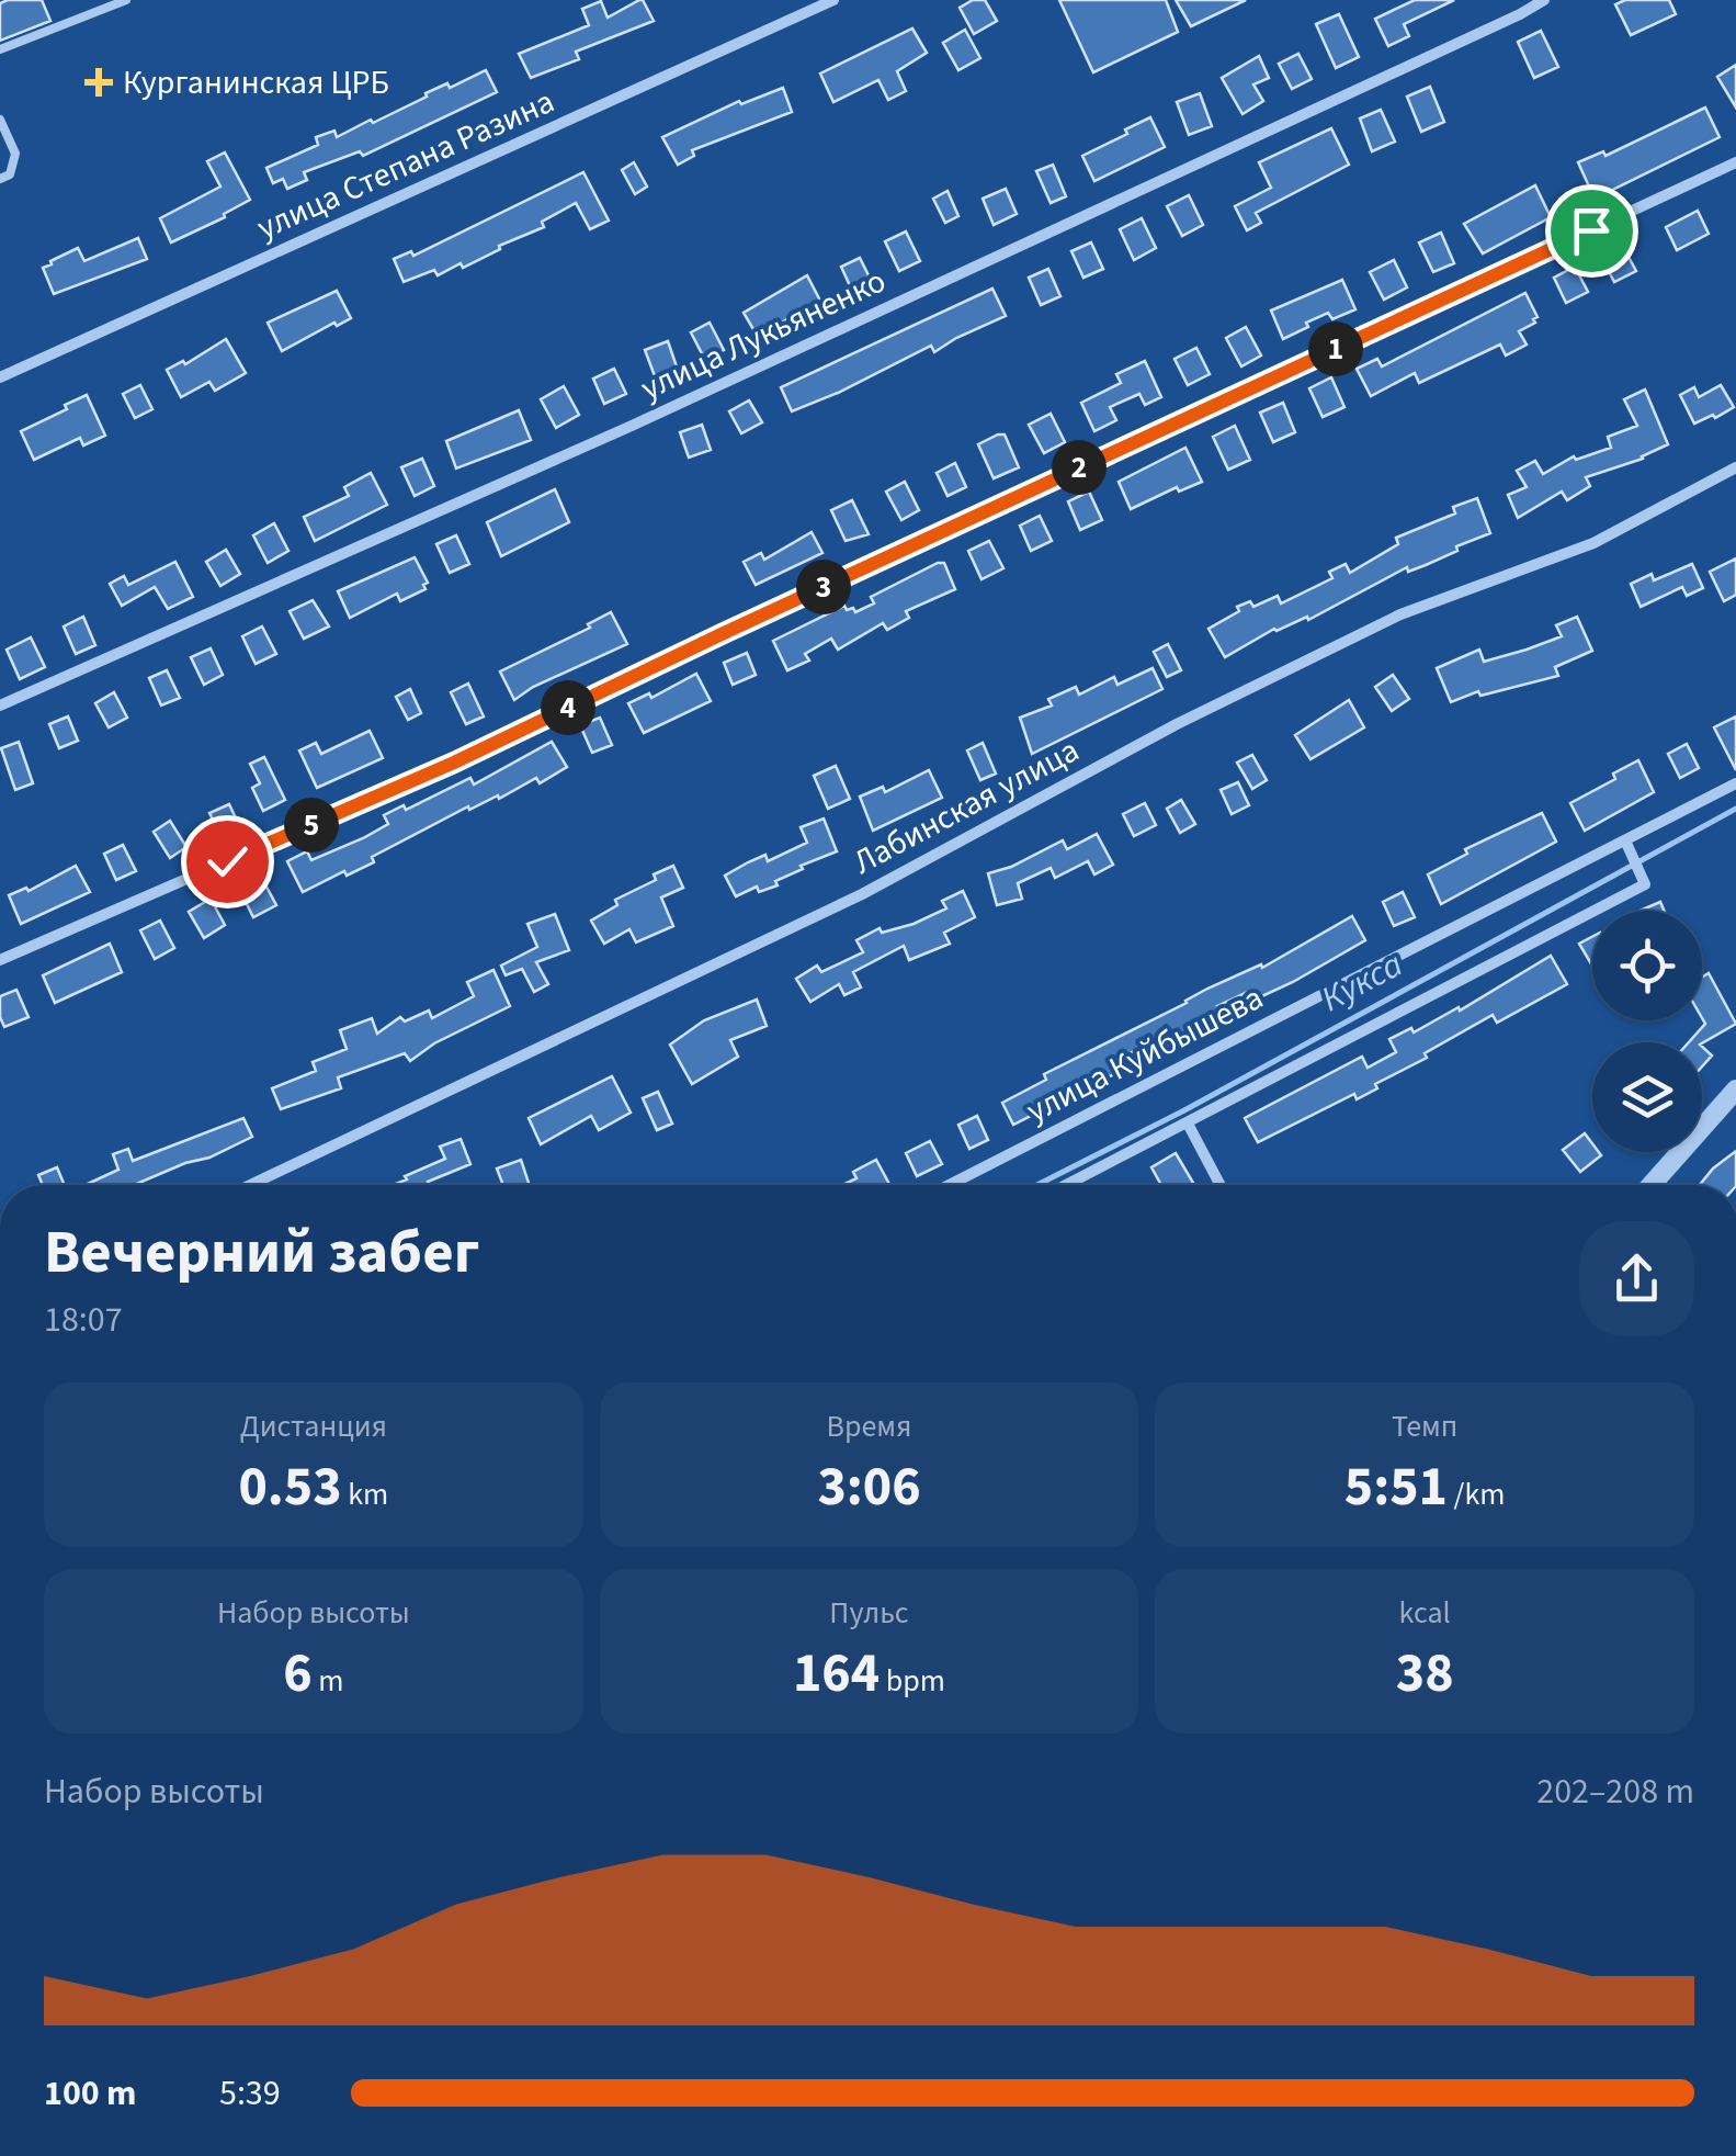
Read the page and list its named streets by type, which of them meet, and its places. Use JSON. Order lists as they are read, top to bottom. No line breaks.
{"streets":{"street":["улица Степана Разина","улица Лукьяненко","Лабинская улица","улица Куйбышева"]},"water":["Кукса"],"places":{"health":["Курганинская ЦРБ"]},"page":{"pins":["1","2","3","4","5"],"heading":["Вечерний забег","18:07"],"stats":[["Дистанция","0.53 km"],["Время","3:06"],["Темп","5:51 /km"],["Набор высоты","6 m"],["Пульс","164 bpm"],["kcal","38"]],"chart":["Набор высоты","202–208 m"],"list":[{"name":"100 m","note":"5:39"}]}}
